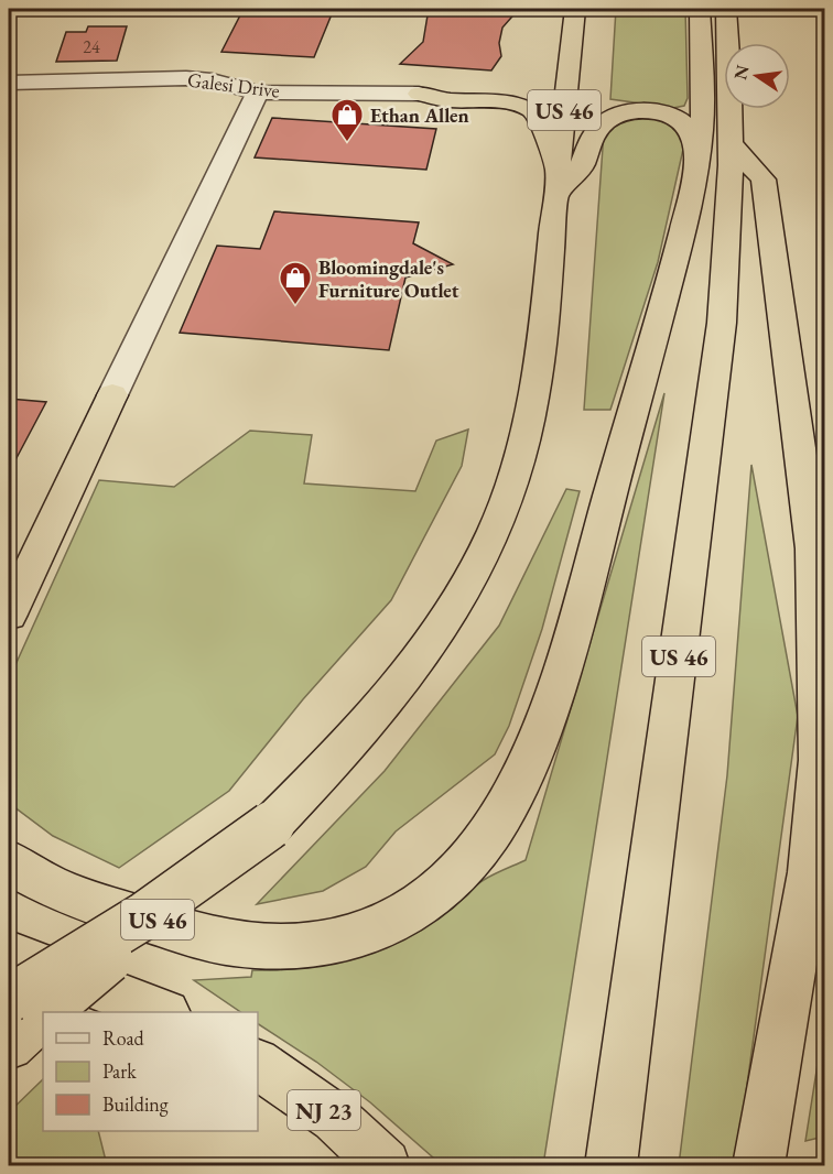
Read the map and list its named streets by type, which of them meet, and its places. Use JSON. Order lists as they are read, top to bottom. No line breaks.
{"streets":{"highway":["US 46","NJ 23"],"street":["Galesi Drive"]},"places":{"shop":["Ethan Allen","Bloomingdale's Furniture Outlet"]},"house_numbers":["24"],"legend":["Road","Park","Building"],"north":"left"}
